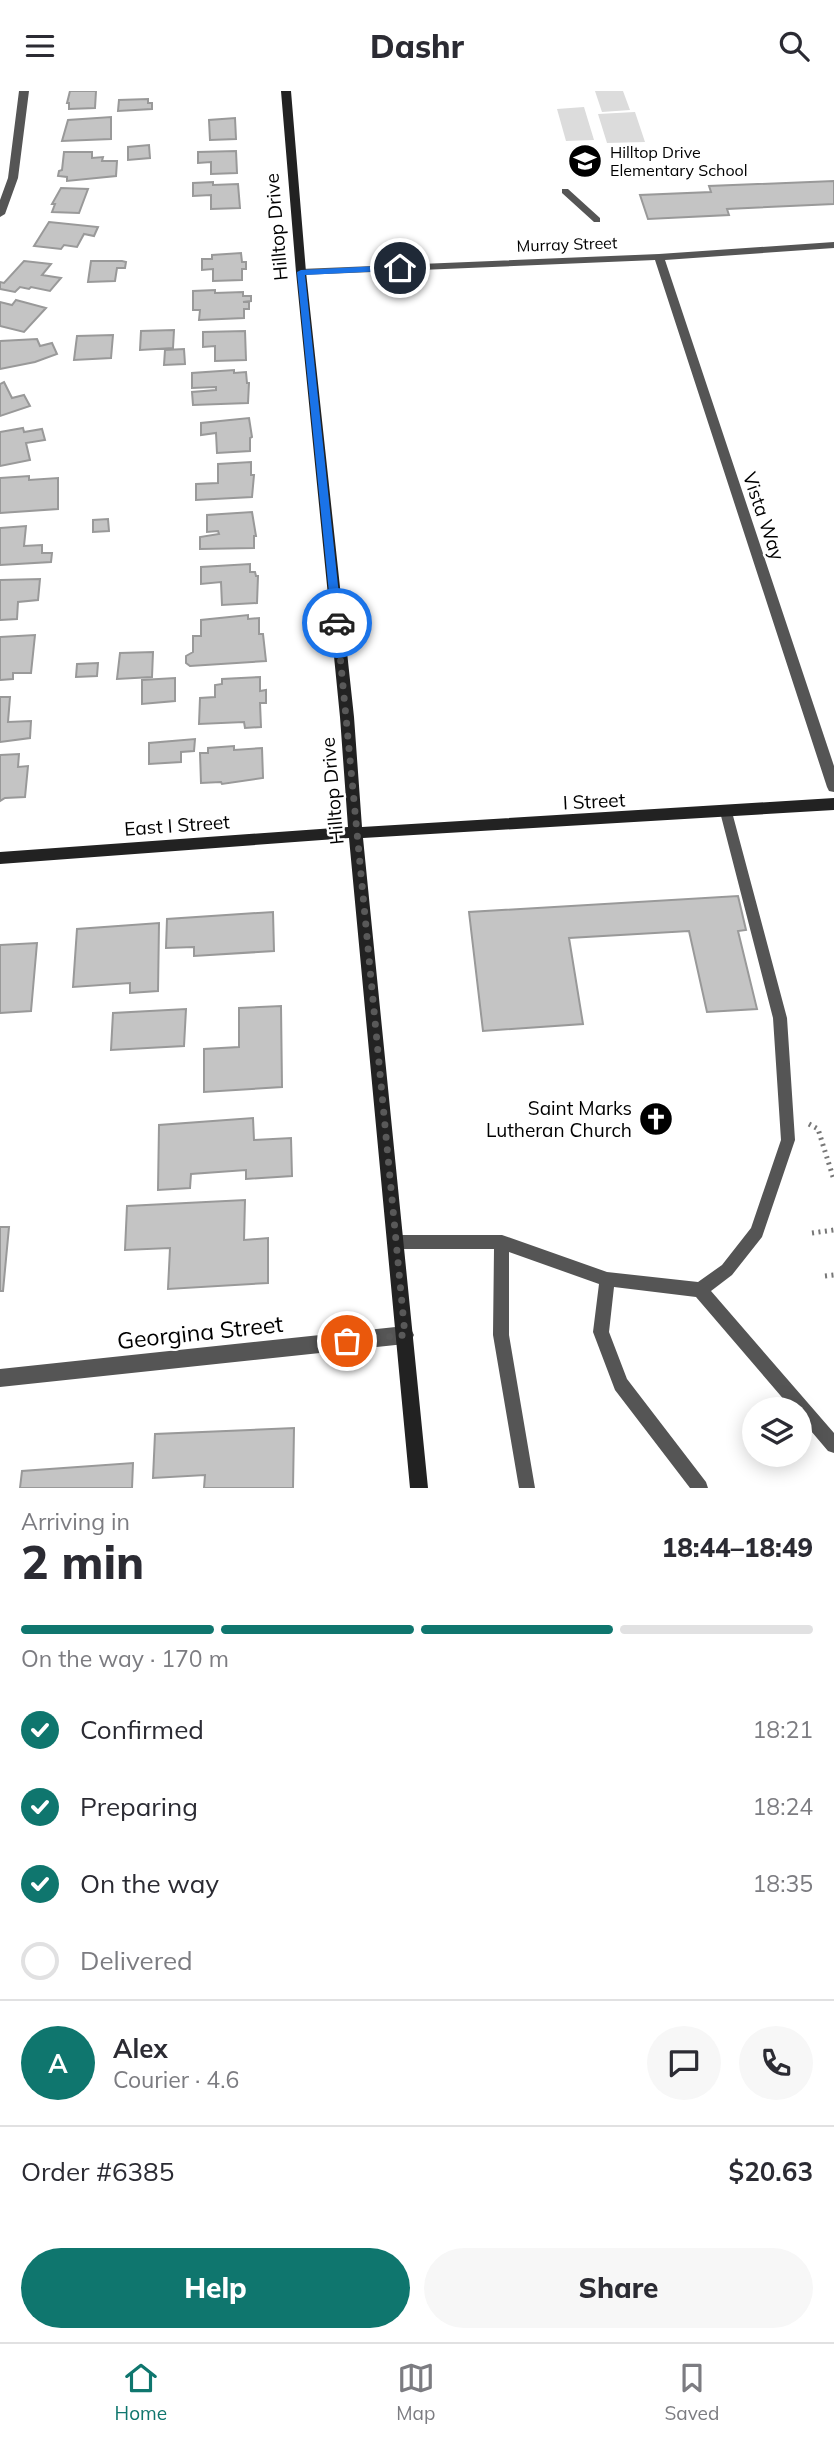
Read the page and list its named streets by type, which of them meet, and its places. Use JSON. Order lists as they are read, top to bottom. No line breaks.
{"streets":{"main road":["Hilltop Drive","I Street","East I Street"],"street":["Murray Street","Vista Way","Georgina Street"]},"crossings":[["Hilltop Drive","Murray Street"],["Hilltop Drive","I Street"],["Hilltop Drive","East I Street"],["Hilltop Drive","Georgina Street"],["Murray Street","Vista Way"],["I Street","East I Street"]],"places":{"school or university":["Hilltop Drive Elementary School"],"church":["Saint Marks Lutheran Church"]},"page":{"header":"Dashr","heading":["2 min","Arriving in","18:44–18:49"],"panel":["Alex","Courier · 4.6","Order #6385","$20.63"],"bar":"On the way · 170 m","list":[["Confirmed","18:21"],["Preparing","18:24"],["On the way","18:35"],"Delivered"],"round":"A","buttons":["Help","Share"],"tabs":["Home","Map","Saved"]}}
